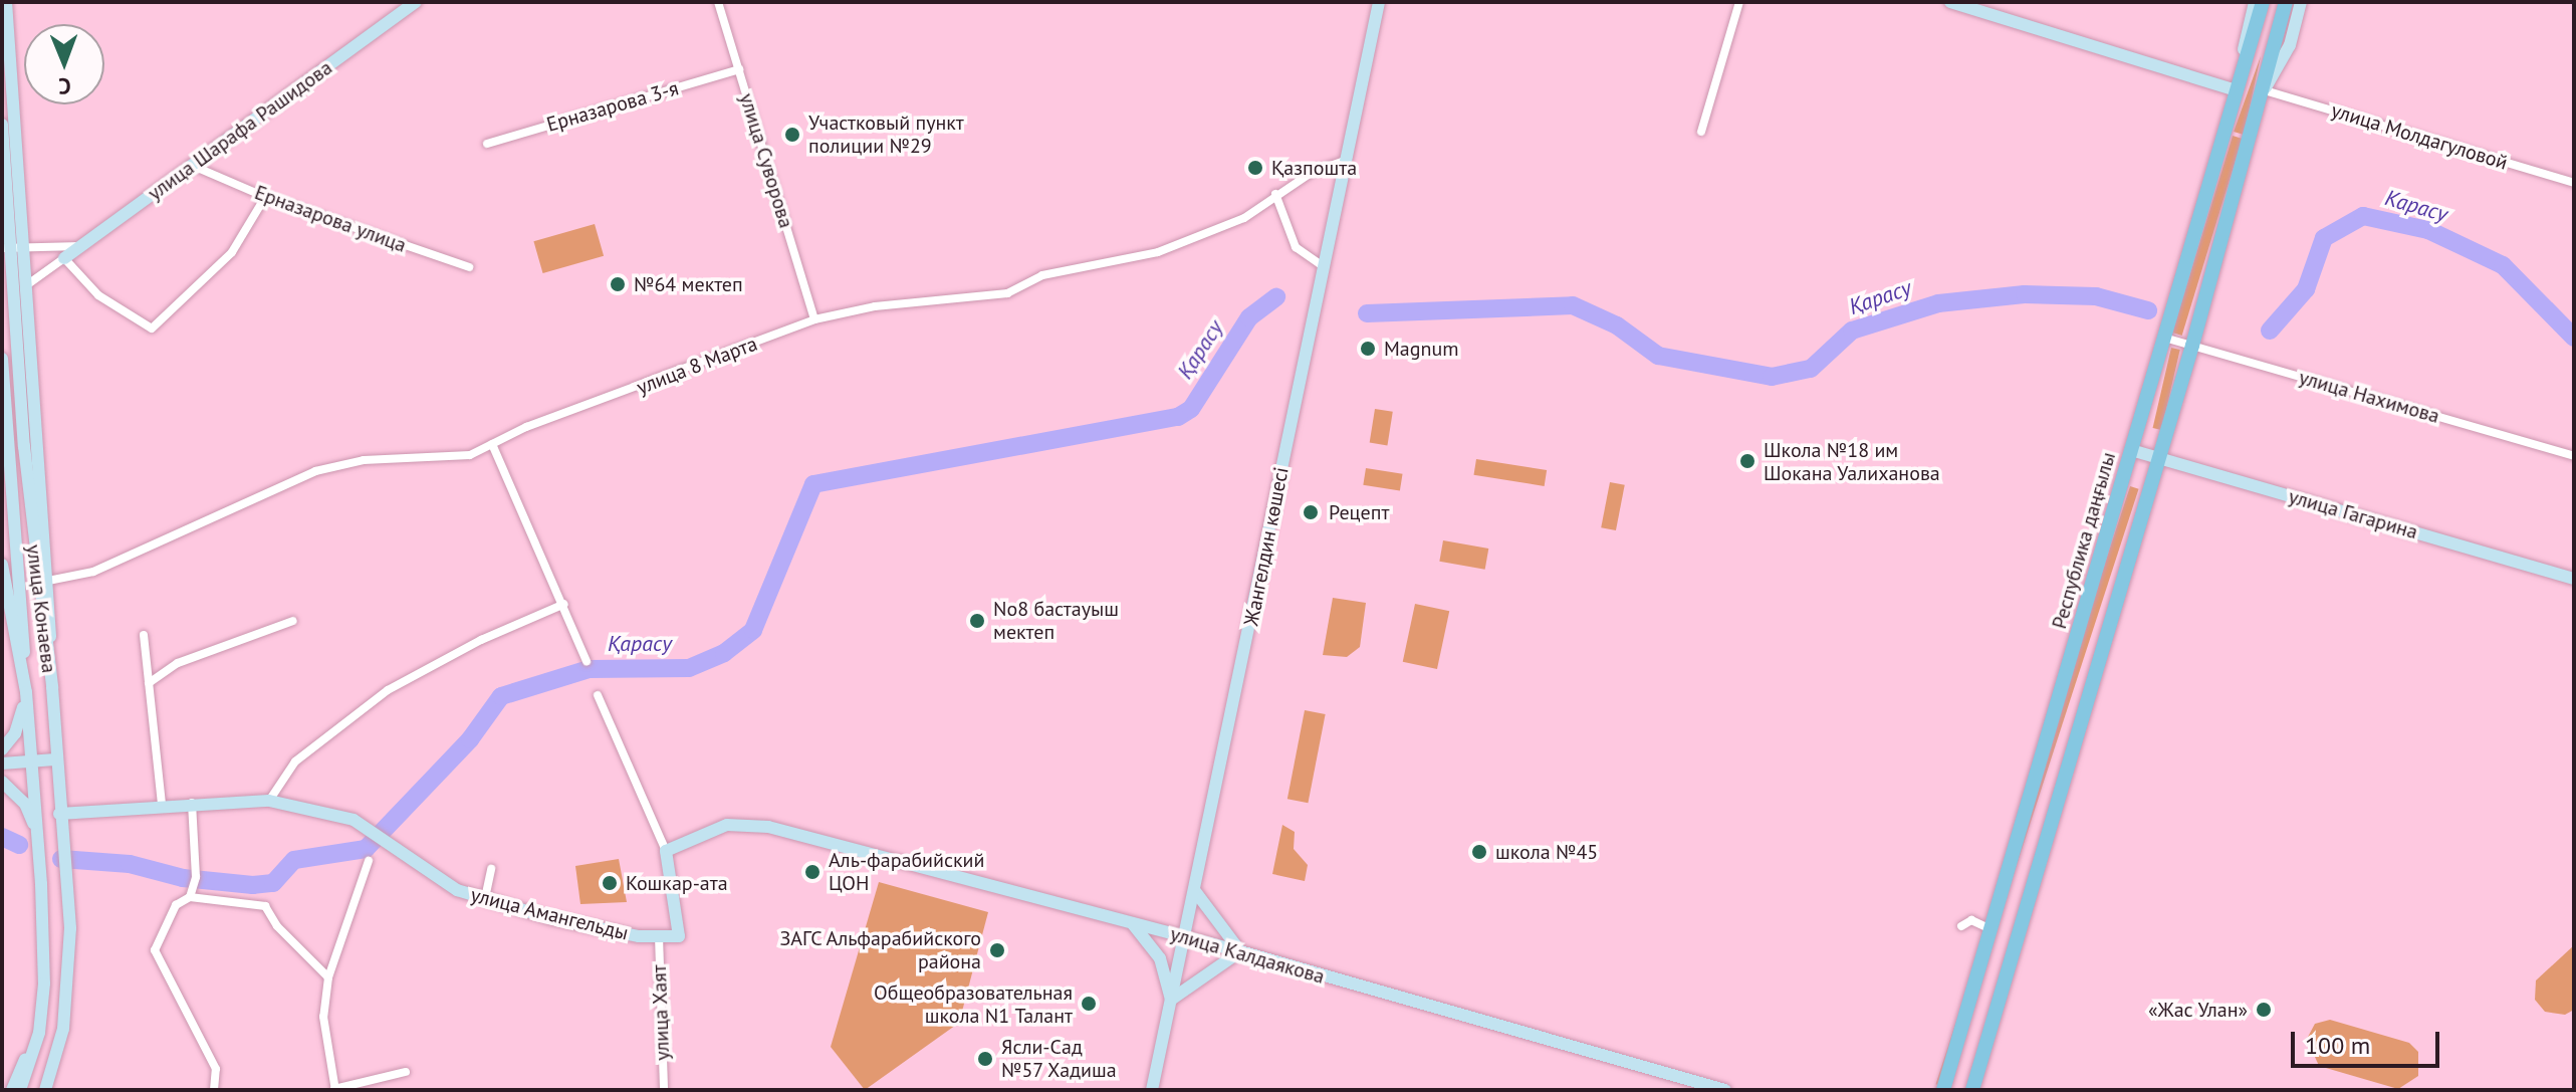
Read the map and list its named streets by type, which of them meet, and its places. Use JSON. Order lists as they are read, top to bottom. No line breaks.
{"streets":{"main road":["улица Шарафа Рашидова","улица Гагарина","Республика даңғылы","Жангелдин көшесі","улица Конаева","улица Амангельды","улица Калдаякова"],"street":["Ерназарова 3-я","улица Молдагуловой","улица Суворова","Ерназарова улица","улица 8 Марта","улица Нахимова","улица Хаят"]},"crossings":[["Ерназарова 3-я","улица Суворова"],["улица Шарафа Рашидова","Ерназарова улица"],["улица Суворова","улица 8 Марта"],["улица 8 Марта","Жангелдин көшесі"],["улица Нахимова","Республика даңғылы"],["улица Гагарина","Республика даңғылы"],["Жангелдин көшесі","улица Калдаякова"],["улица Конаева","улица Амангельды"],["улица Амангельды","улица Калдаякова"],["улица Амангельды","улица Хаят"]],"water":["Карасу","Қарасу"],"places":["Участковый пункт полиции №29","Қазпошта","№64 мектеп","Magnum","Школа №18 им Шокана Уалиханова","Рецепт","No8 бастауыш мектеп","школа №45","Аль-фарабийский ЦОН","Кошкар-ата","ЗАГС Альфарабийского района","Общеобразовательная школа N1 Талант","«Жас Улан»","Ясли-Сад №57 Хадиша"],"scale_bar":"100 m","north":"bottom"}
